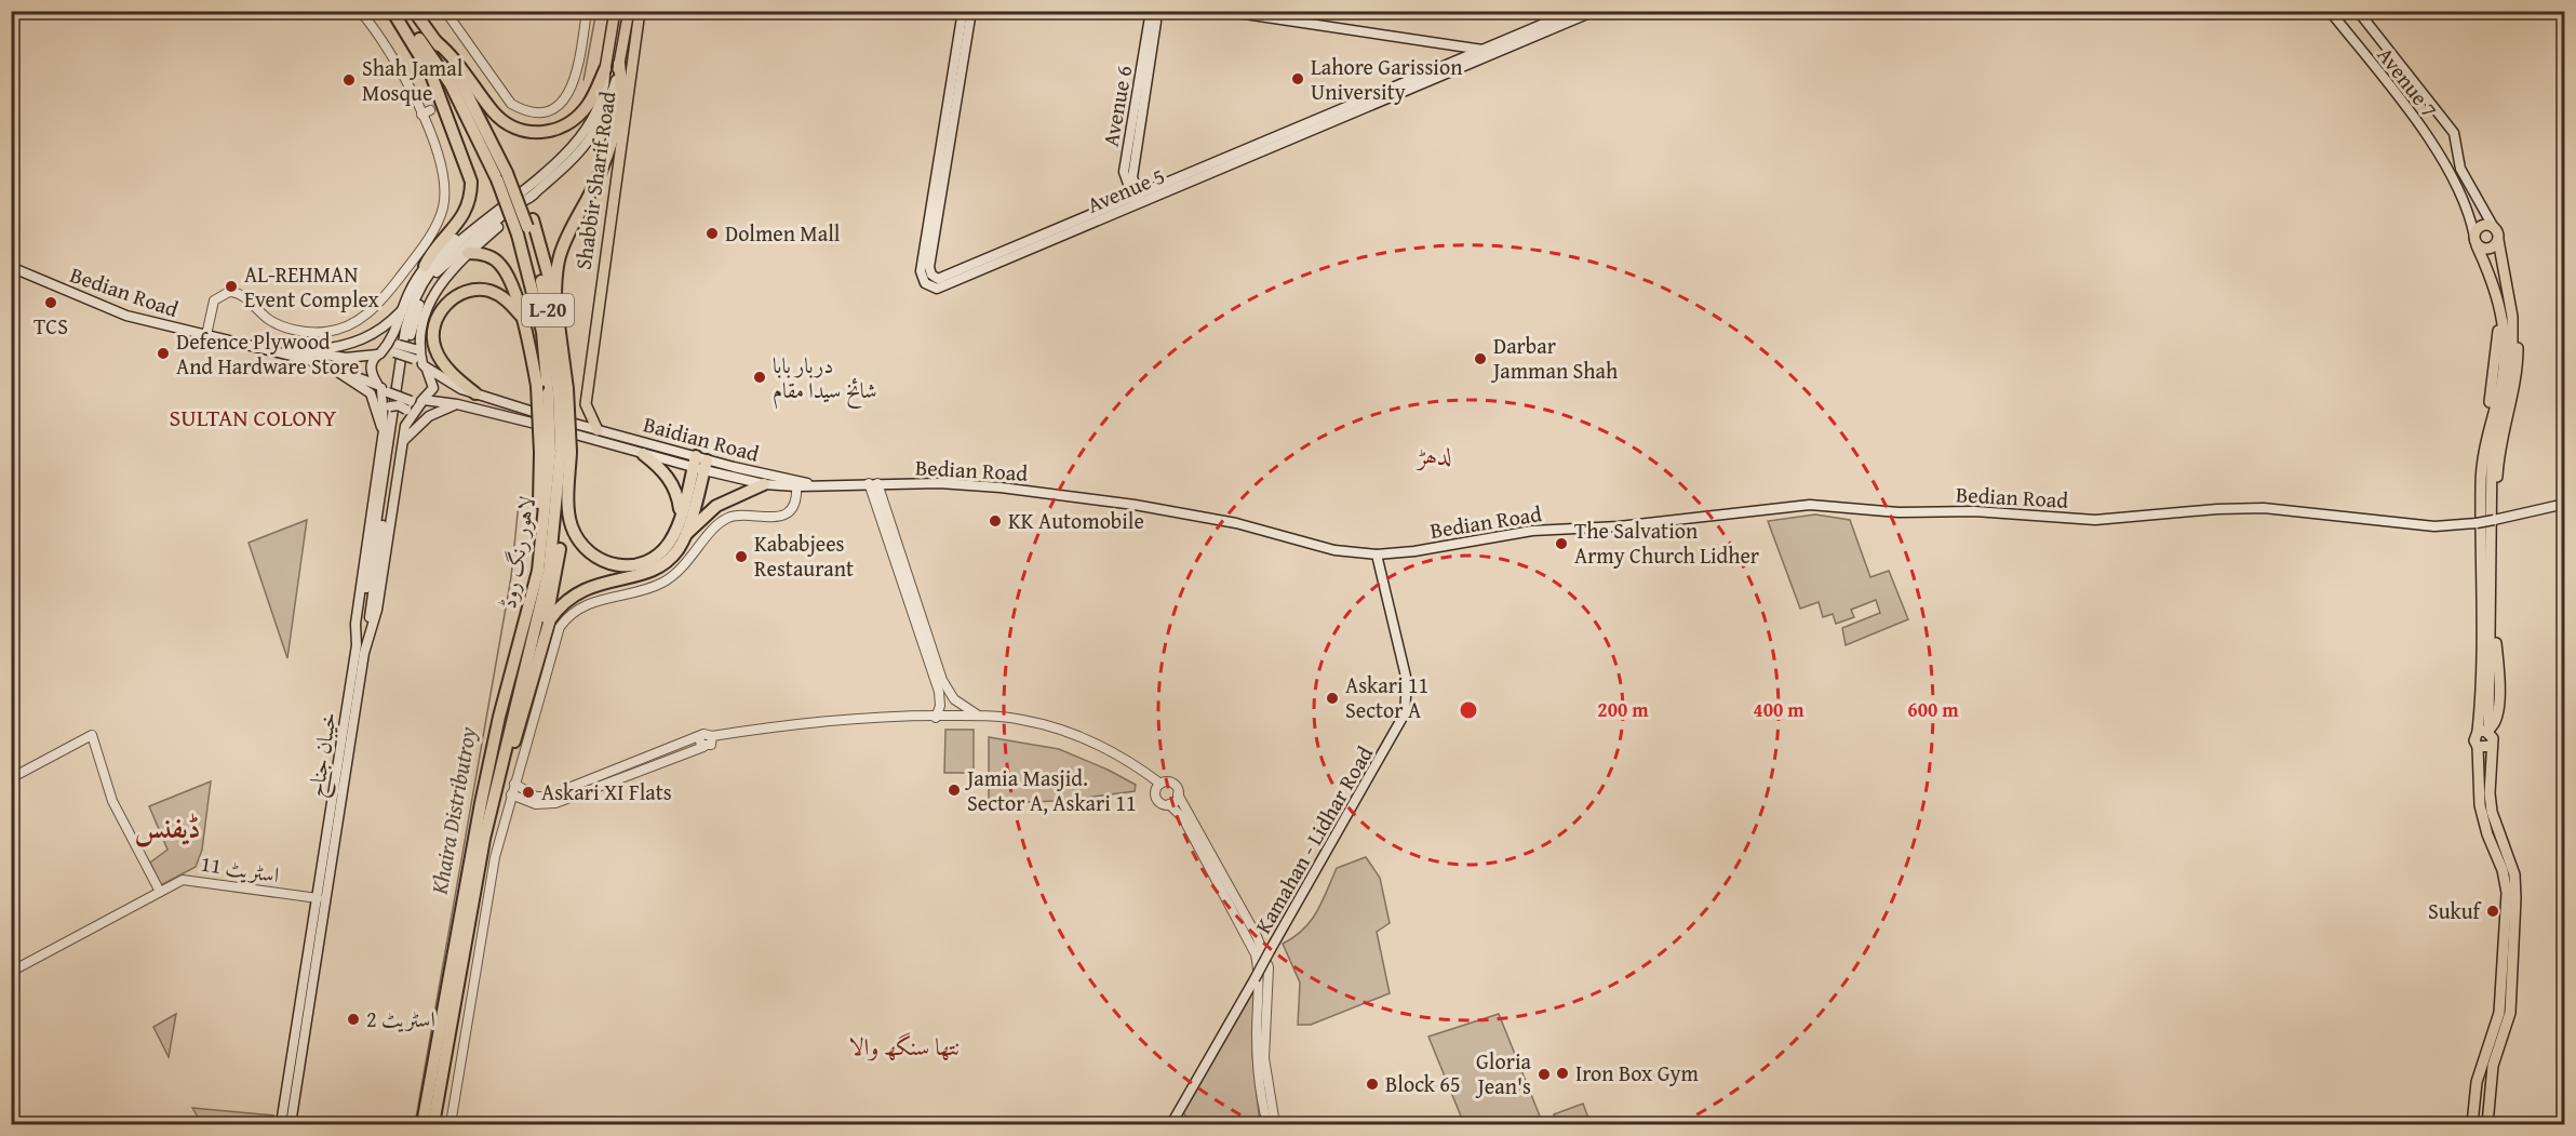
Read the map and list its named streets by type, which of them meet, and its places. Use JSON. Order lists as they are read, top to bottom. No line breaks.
{"streets":{"highway":["L-20","لاہور رنگ روڈ"],"main road":["Avenue 7","Avenue 6","Shabbir Sharif Road","Avenue 5","Bedian Road","Baidian Road","خیبان جناح","Kamahan - Lidhar Road"],"street":["اسٹریٹ 11"]},"crossings":[["Avenue 6","Avenue 5"],["Shabbir Sharif Road","Baidian Road"],["Bedian Road","Baidian Road"],["Bedian Road","خیبان جناح"],["Bedian Road","Kamahan - Lidhar Road"],["خیبان جناح","اسٹریٹ 11"]],"districts":["SULTAN COLONY","لدھڑ","ڈیفنس","نتھا سنگھ والا"],"water":["Khaira Distributroy"],"places":["Lahore Garission University","Shah Jamal Mosque","Dolmen Mall","AL-REHMAN Event Complex","TCS","Defence Plywood And Hardware Store","Darbar Jamman Shah","دربار بابا شائخ سیدا مقام","KK Automobile","The Salvation Army Church Lidher","Kababjees Restaurant","Askari 11 Sector A","Jamia Masjid. Sector A, Askari 11","Askari XI Flats","Sukuf","اسٹریٹ 2","Iron Box Gym","Gloria Jean's","Block 65"],"rings":["200 m","400 m","600 m"]}
